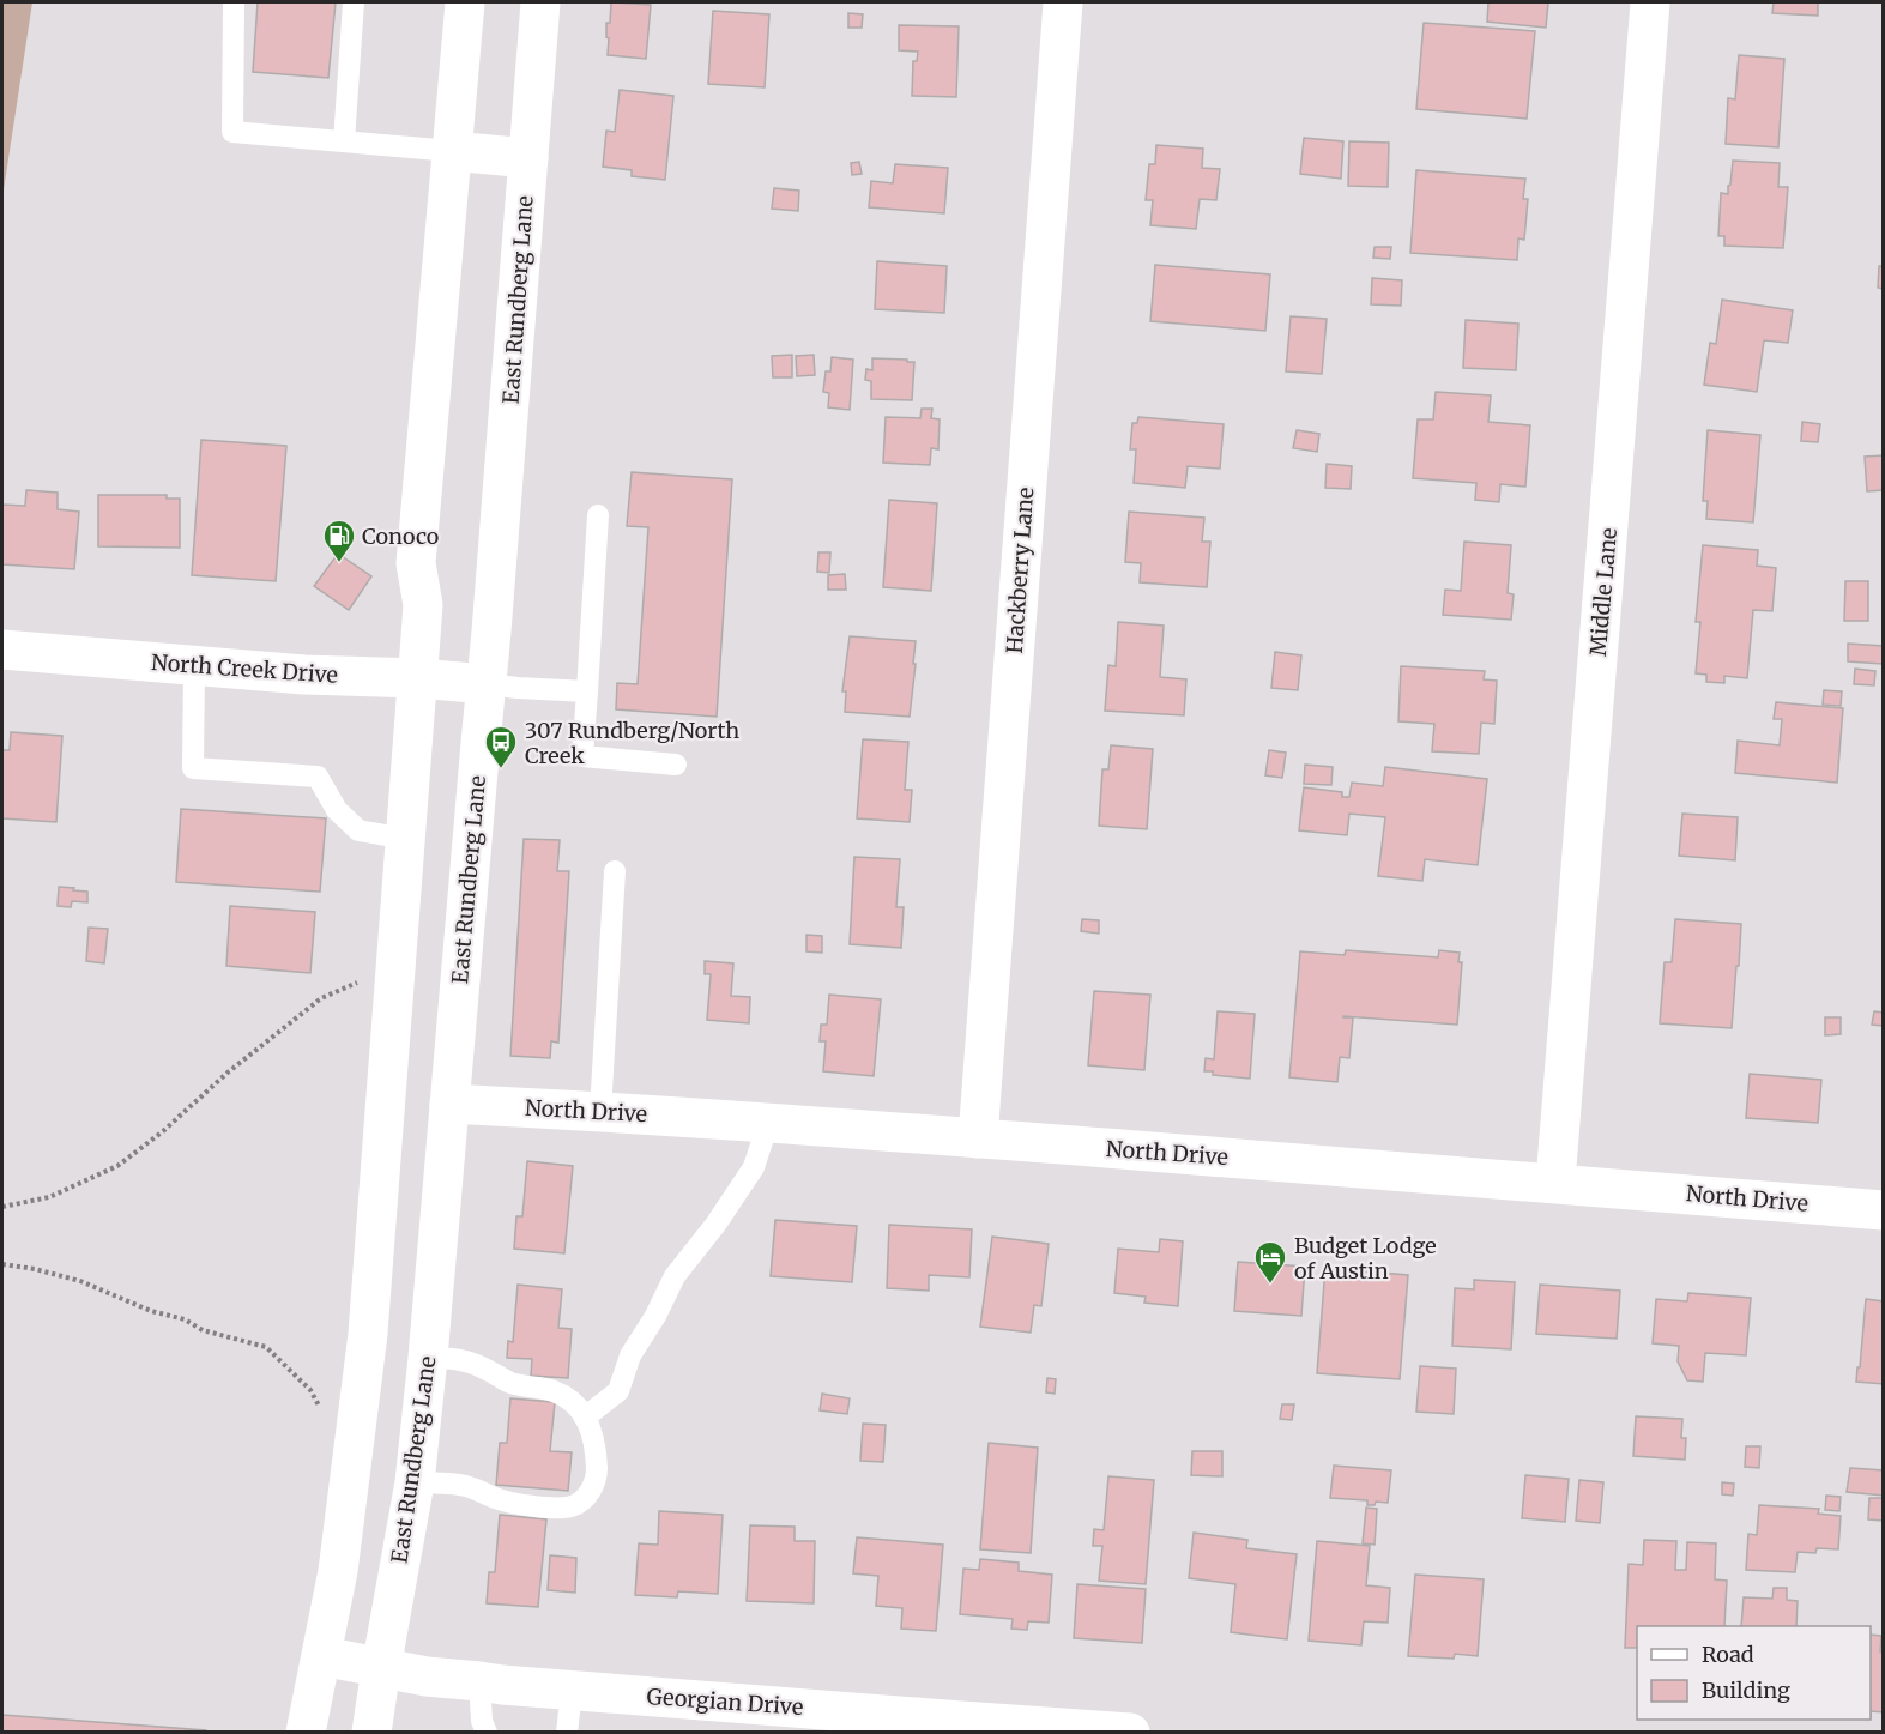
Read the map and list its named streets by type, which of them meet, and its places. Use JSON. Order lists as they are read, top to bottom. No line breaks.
{"streets":{"street":["East Rundberg Lane","Hackberry Lane","Middle Lane","North Creek Drive","North Drive","Georgian Drive"]},"crossings":[["East Rundberg Lane","North Creek Drive"],["East Rundberg Lane","North Drive"],["East Rundberg Lane","Georgian Drive"],["Hackberry Lane","North Drive"],["Middle Lane","North Drive"]],"places":{"fuel station":["Conoco"],"bus stop":["307 Rundberg/North Creek"],"hotel":["Budget Lodge of Austin"]},"legend":["Road","Building"]}
